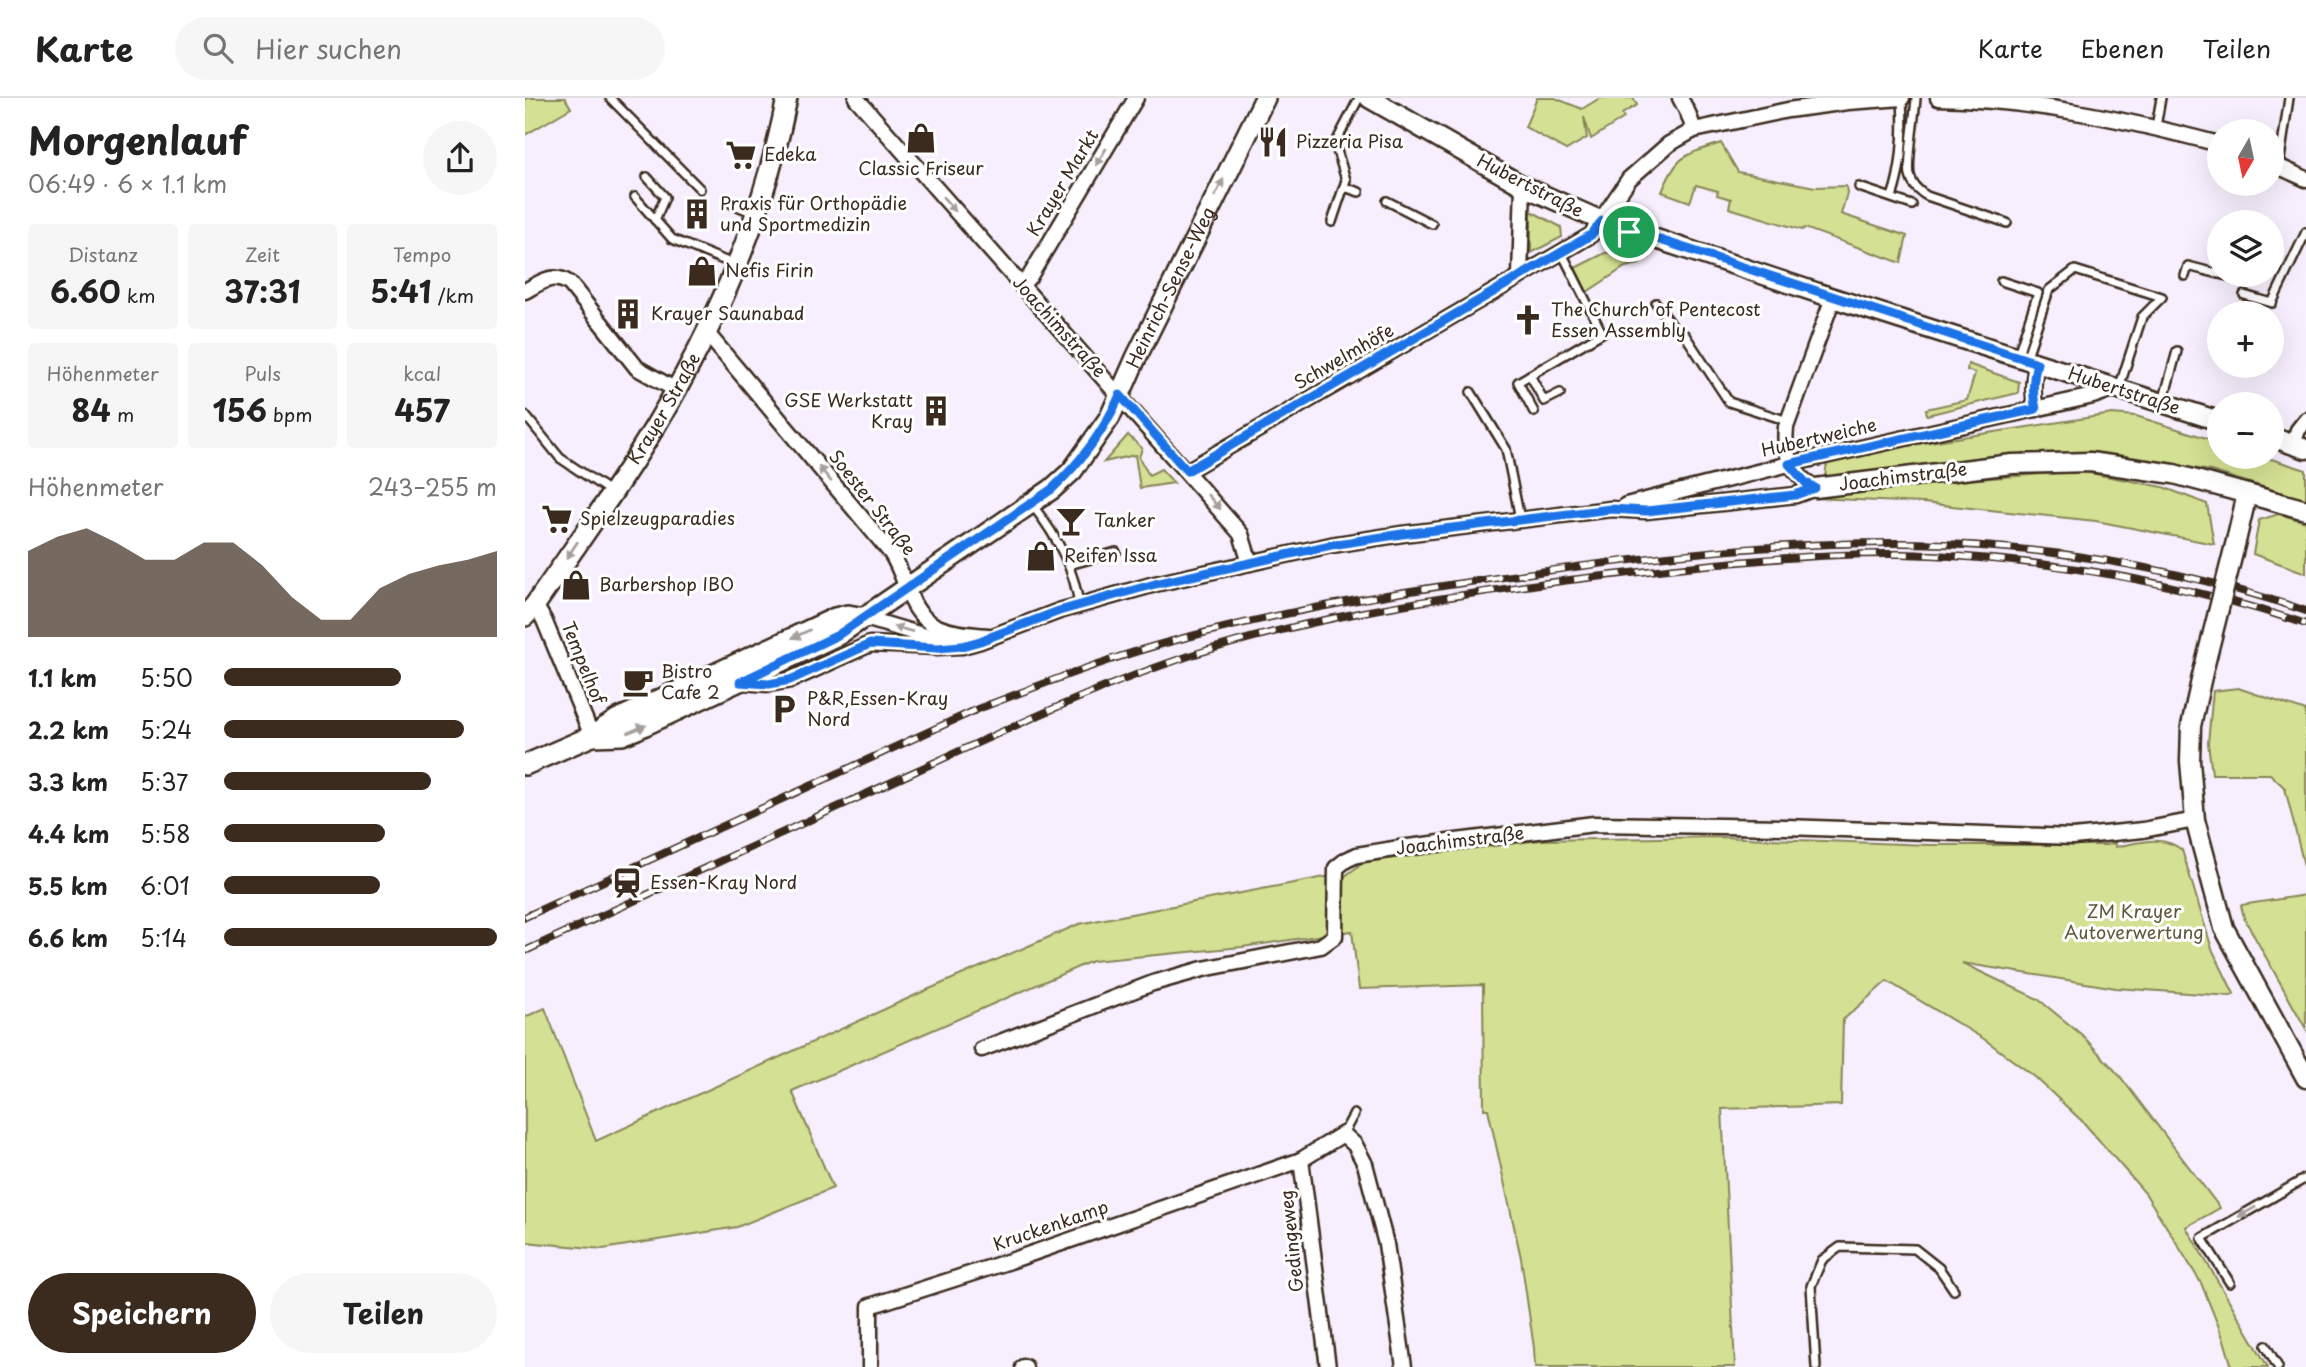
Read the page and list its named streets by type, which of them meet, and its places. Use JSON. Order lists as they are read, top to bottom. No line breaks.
{"streets":{"main road":["Heinrich-Sense-Weg","Krayer Straße"],"street":["Krayer Markt","Hubertstraße","Joachimstraße","Schwelmhöfe","Hubertweiche","Soester Straße","Tempelhof","Kruckenkamp","Gedingeweg"]},"crossings":[["Krayer Markt","Joachimstraße"],["Hubertstraße","Schwelmhöfe"],["Hubertstraße","Hubertweiche"],["Heinrich-Sense-Weg","Joachimstraße"],["Heinrich-Sense-Weg","Soester Straße"],["Heinrich-Sense-Weg","Tempelhof"],["Joachimstraße","Schwelmhöfe"],["Joachimstraße","Hubertweiche"],["Joachimstraße","Soester Straße"],["Krayer Straße","Soester Straße"],["Krayer Straße","Tempelhof"],["Kruckenkamp","Gedingeweg"]],"one_way":["Krayer Markt","Soester Straße"],"parks":["ZM Krayer Autoverwertung"],"places":{"shop":["Classic Friseur","Nefis Firin","Reifen Issa","Barbershop IBO"],"restaurant":["Pizzeria Pisa"],"supermarket":["Edeka","Spielzeugparadies"],"building":["Praxis für Orthopädie und Sportmedizin","Krayer Saunabad","GSE Werkstatt Kray"],"church":["The Church of Pentecost Essen Assembly"],"bar":["Tanker"],"cafe":["Bistro Cafe 2"],"parking":["P&R,Essen-Kray Nord"],"station":["Essen-Kray Nord"]},"north":"bottom","page":{"header":"Karte","search":"Hier suchen","nav":["Karte","Ebenen","Teilen"],"heading":["Morgenlauf","06:49 · 6 × 1.1 km"],"map_buttons":["+","−"],"stats":[["Distanz","6.60 km"],["Zeit","37:31"],["Tempo","5:41 /km"],["Höhenmeter","84 m"],["Puls","156 bpm"],["kcal","457"]],"chart":["Höhenmeter","243–255 m"],"list":[{"name":"1.1 km","note":"5:50"},{"name":"2.2 km","note":"5:24"},{"name":"3.3 km","note":"5:37"},{"name":"4.4 km","note":"5:58"},{"name":"5.5 km","note":"6:01"},{"name":"6.6 km","note":"5:14"}],"buttons":["Speichern","Teilen"]}}
